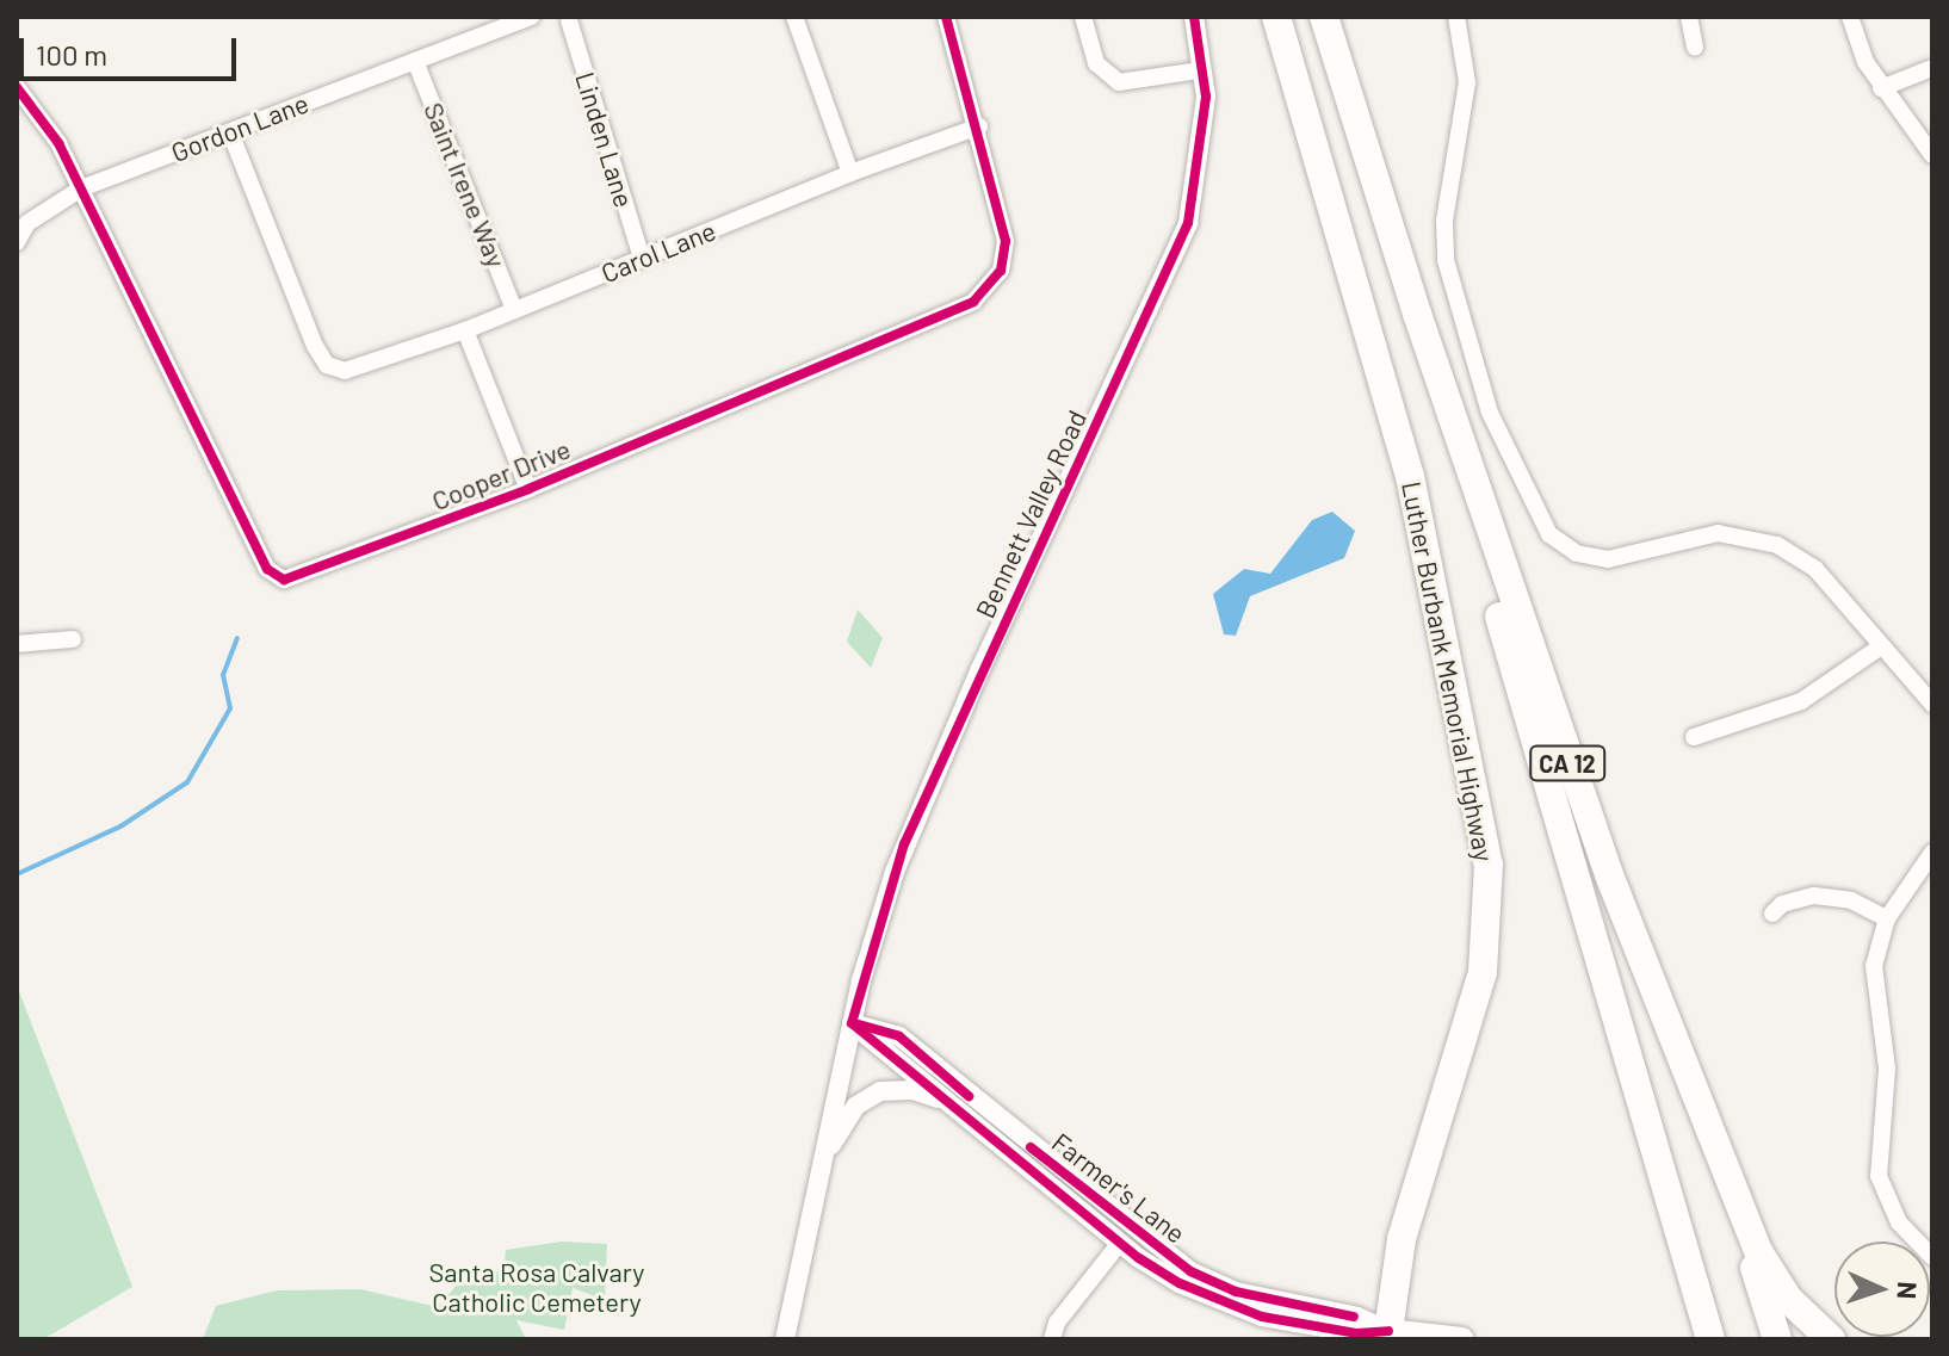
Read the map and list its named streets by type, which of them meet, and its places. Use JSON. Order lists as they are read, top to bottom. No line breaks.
{"streets":{"highway":["Luther Burbank Memorial Highway","CA 12"],"street":["Gordon Lane","Linden Lane","Saint Irene Way","Carol Lane","Cooper Drive","Bennett Valley Road","Farmer's Lane"]},"crossings":[["Gordon Lane","Saint Irene Way"],["Gordon Lane","Carol Lane"],["Gordon Lane","Cooper Drive"],["Linden Lane","Carol Lane"],["Saint Irene Way","Carol Lane"],["Carol Lane","Cooper Drive"],["Bennett Valley Road","Farmer's Lane"],["Luther Burbank Memorial Highway","Farmer's Lane"]],"parks":["Santa Rosa Calvary Catholic Cemetery"],"scale_bar":"100 m","north":"right"}
